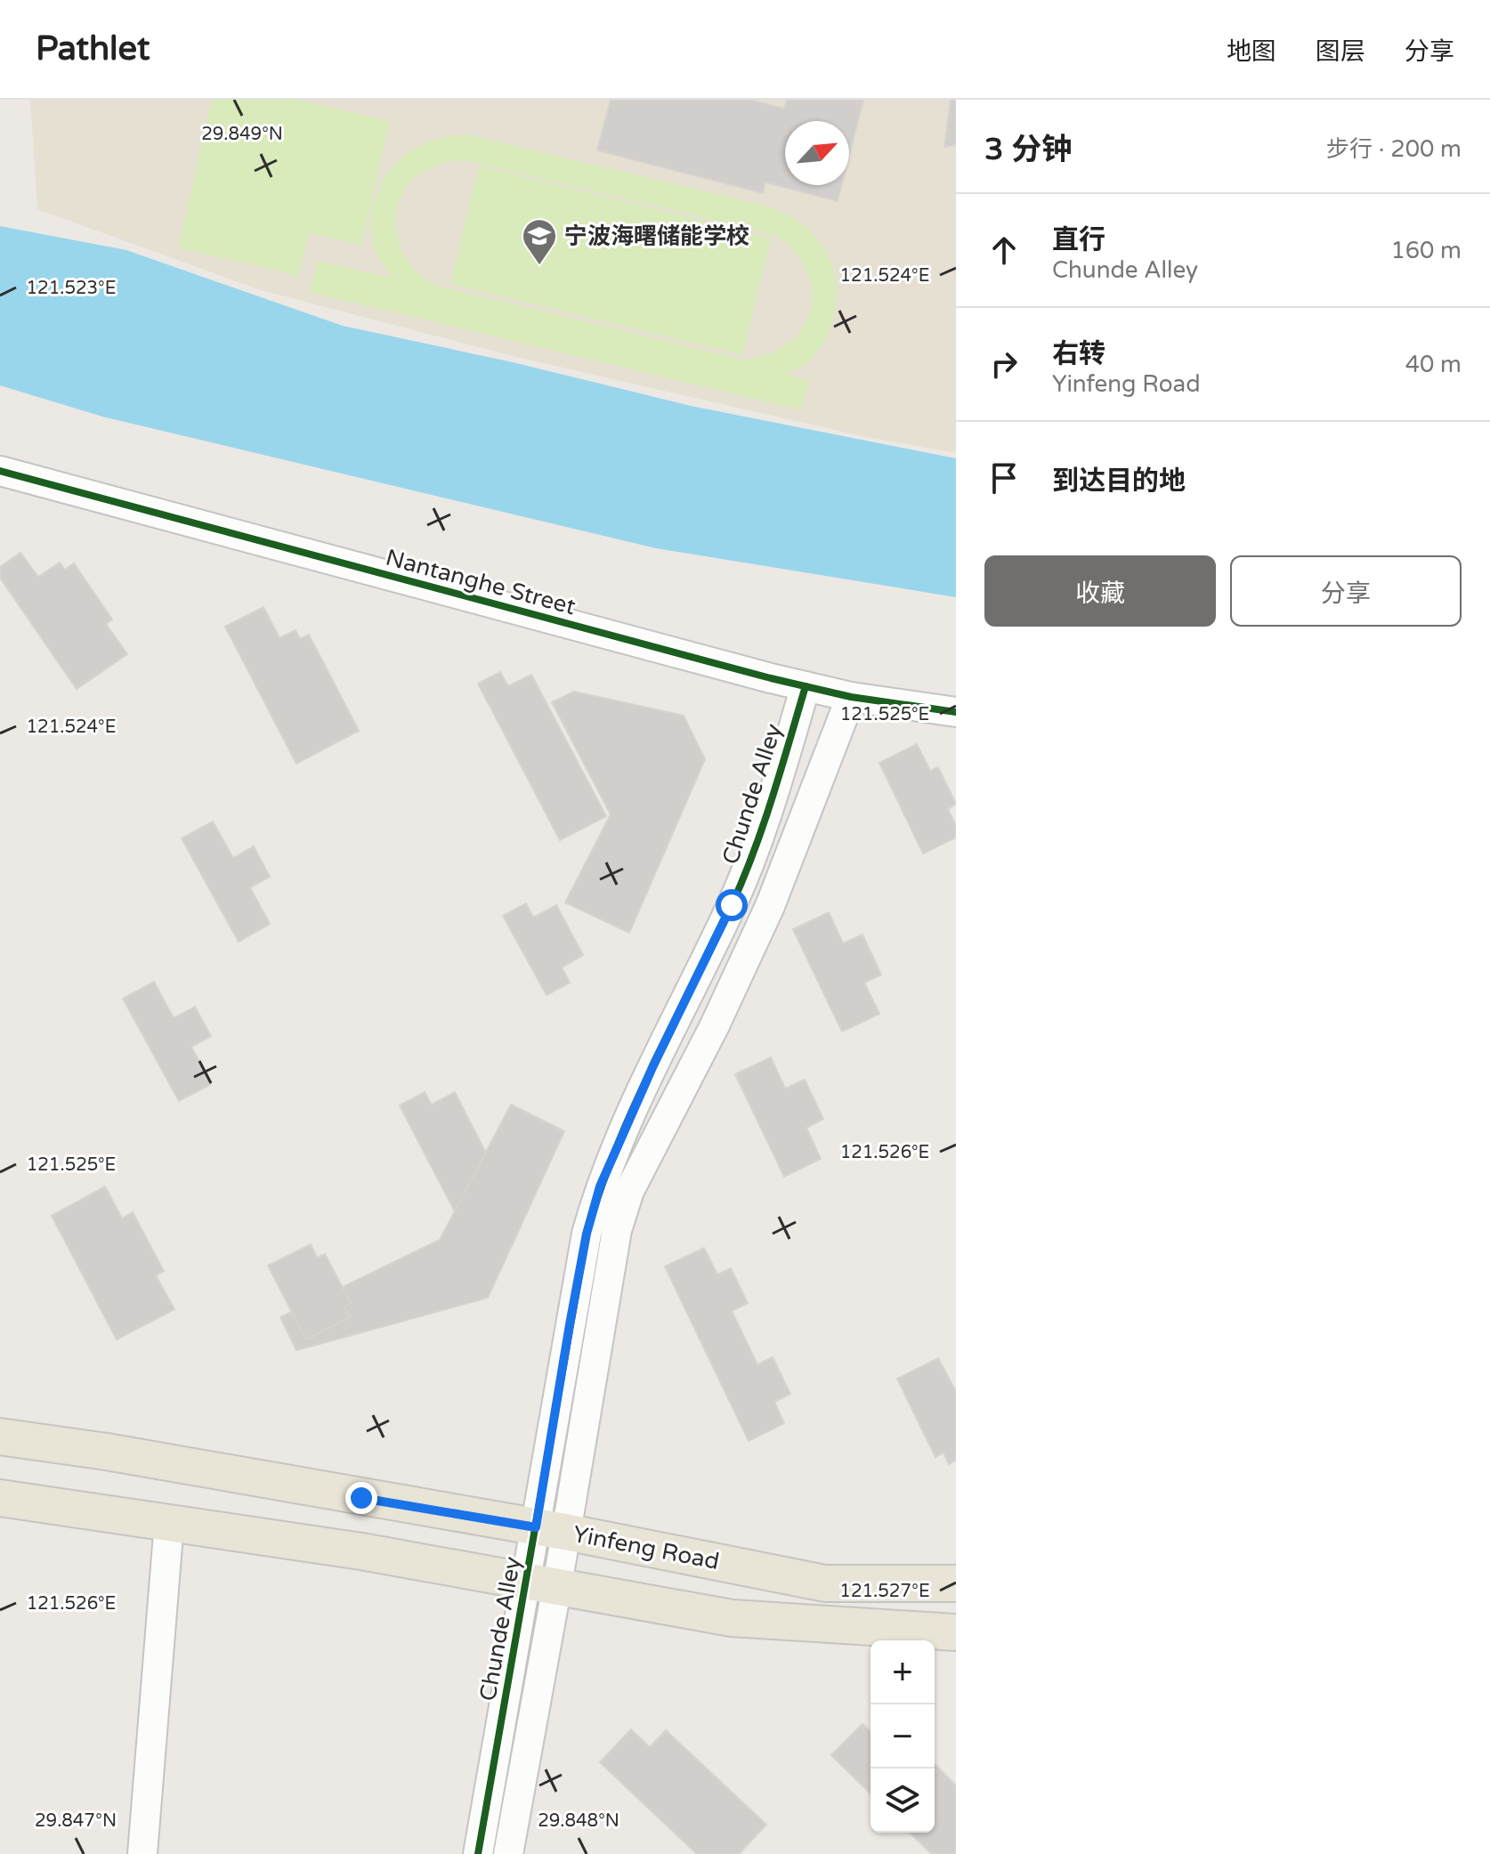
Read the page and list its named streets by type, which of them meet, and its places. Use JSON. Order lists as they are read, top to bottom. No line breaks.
{"streets":{"main road":["Yinfeng Road"],"street":["Nantanghe Street","Chunde Alley"]},"crossings":[["Nantanghe Street","Chunde Alley"],["Chunde Alley","Yinfeng Road"]],"places":{"school or university":["宁波海曙储能学校"]},"north":"top right","page":{"header":"Pathlet","nav":["地图","图层","分享"],"heading":["3 分钟","步行 · 200 m"],"list":[["直行","Chunde Alley","160 m"],["右转","Yinfeng Road","40 m"],"到达目的地"],"buttons":["收藏","分享"],"map_buttons":["+","−"]},"coordinates":["29.849°N","121.524°E","121.523°E","121.525°E","121.526°E","121.527°E","29.847°N","29.848°N"]}
